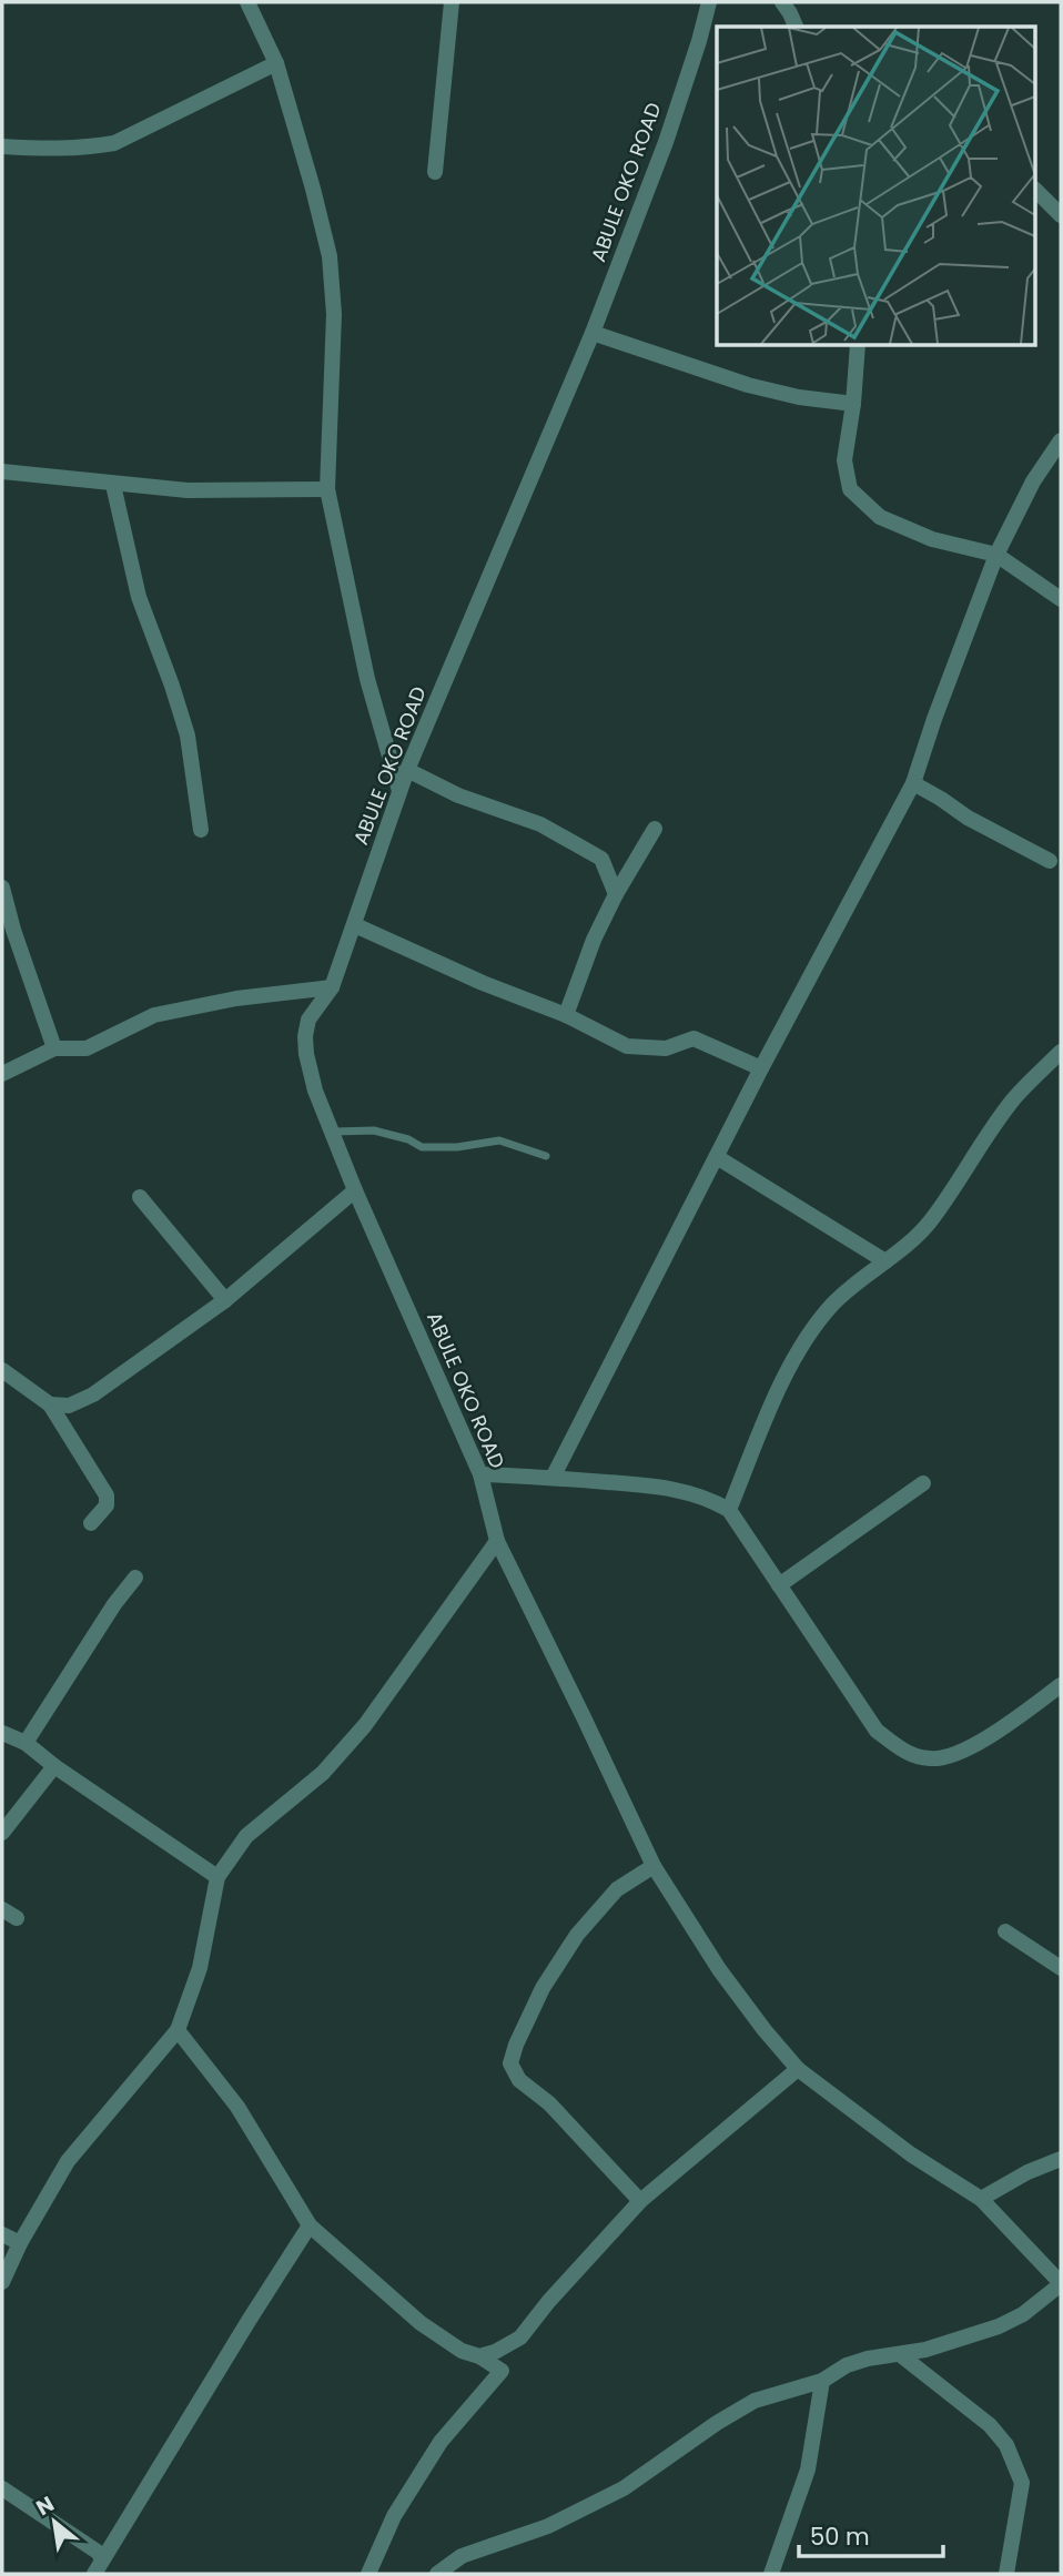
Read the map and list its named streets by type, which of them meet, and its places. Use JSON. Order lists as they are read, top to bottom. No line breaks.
{"streets":{"street":["ABULE OKO ROAD"]},"scale_bar":"50 m","north":"top left"}
